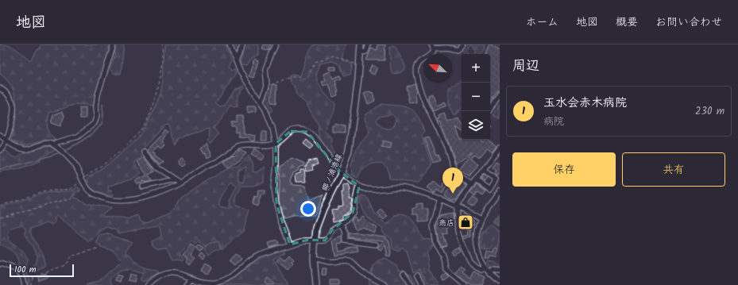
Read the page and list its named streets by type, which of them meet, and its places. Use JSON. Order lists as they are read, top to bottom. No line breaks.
{"streets":{"main road":["郷ノ浦港線"]},"places":{"shop":["商店"]},"scale_bar":"100 m","north":"top left","page":{"header":"地図","nav":["ホーム","地図","概要","お問い合わせ"],"heading":"周辺","map_buttons":["+","−"],"list":[{"mark":"1","name":"玉水会赤木病院","note":"病院","value":"230 m"}],"buttons":["保存","共有"],"pins":"1","scale":"100 m"}}
